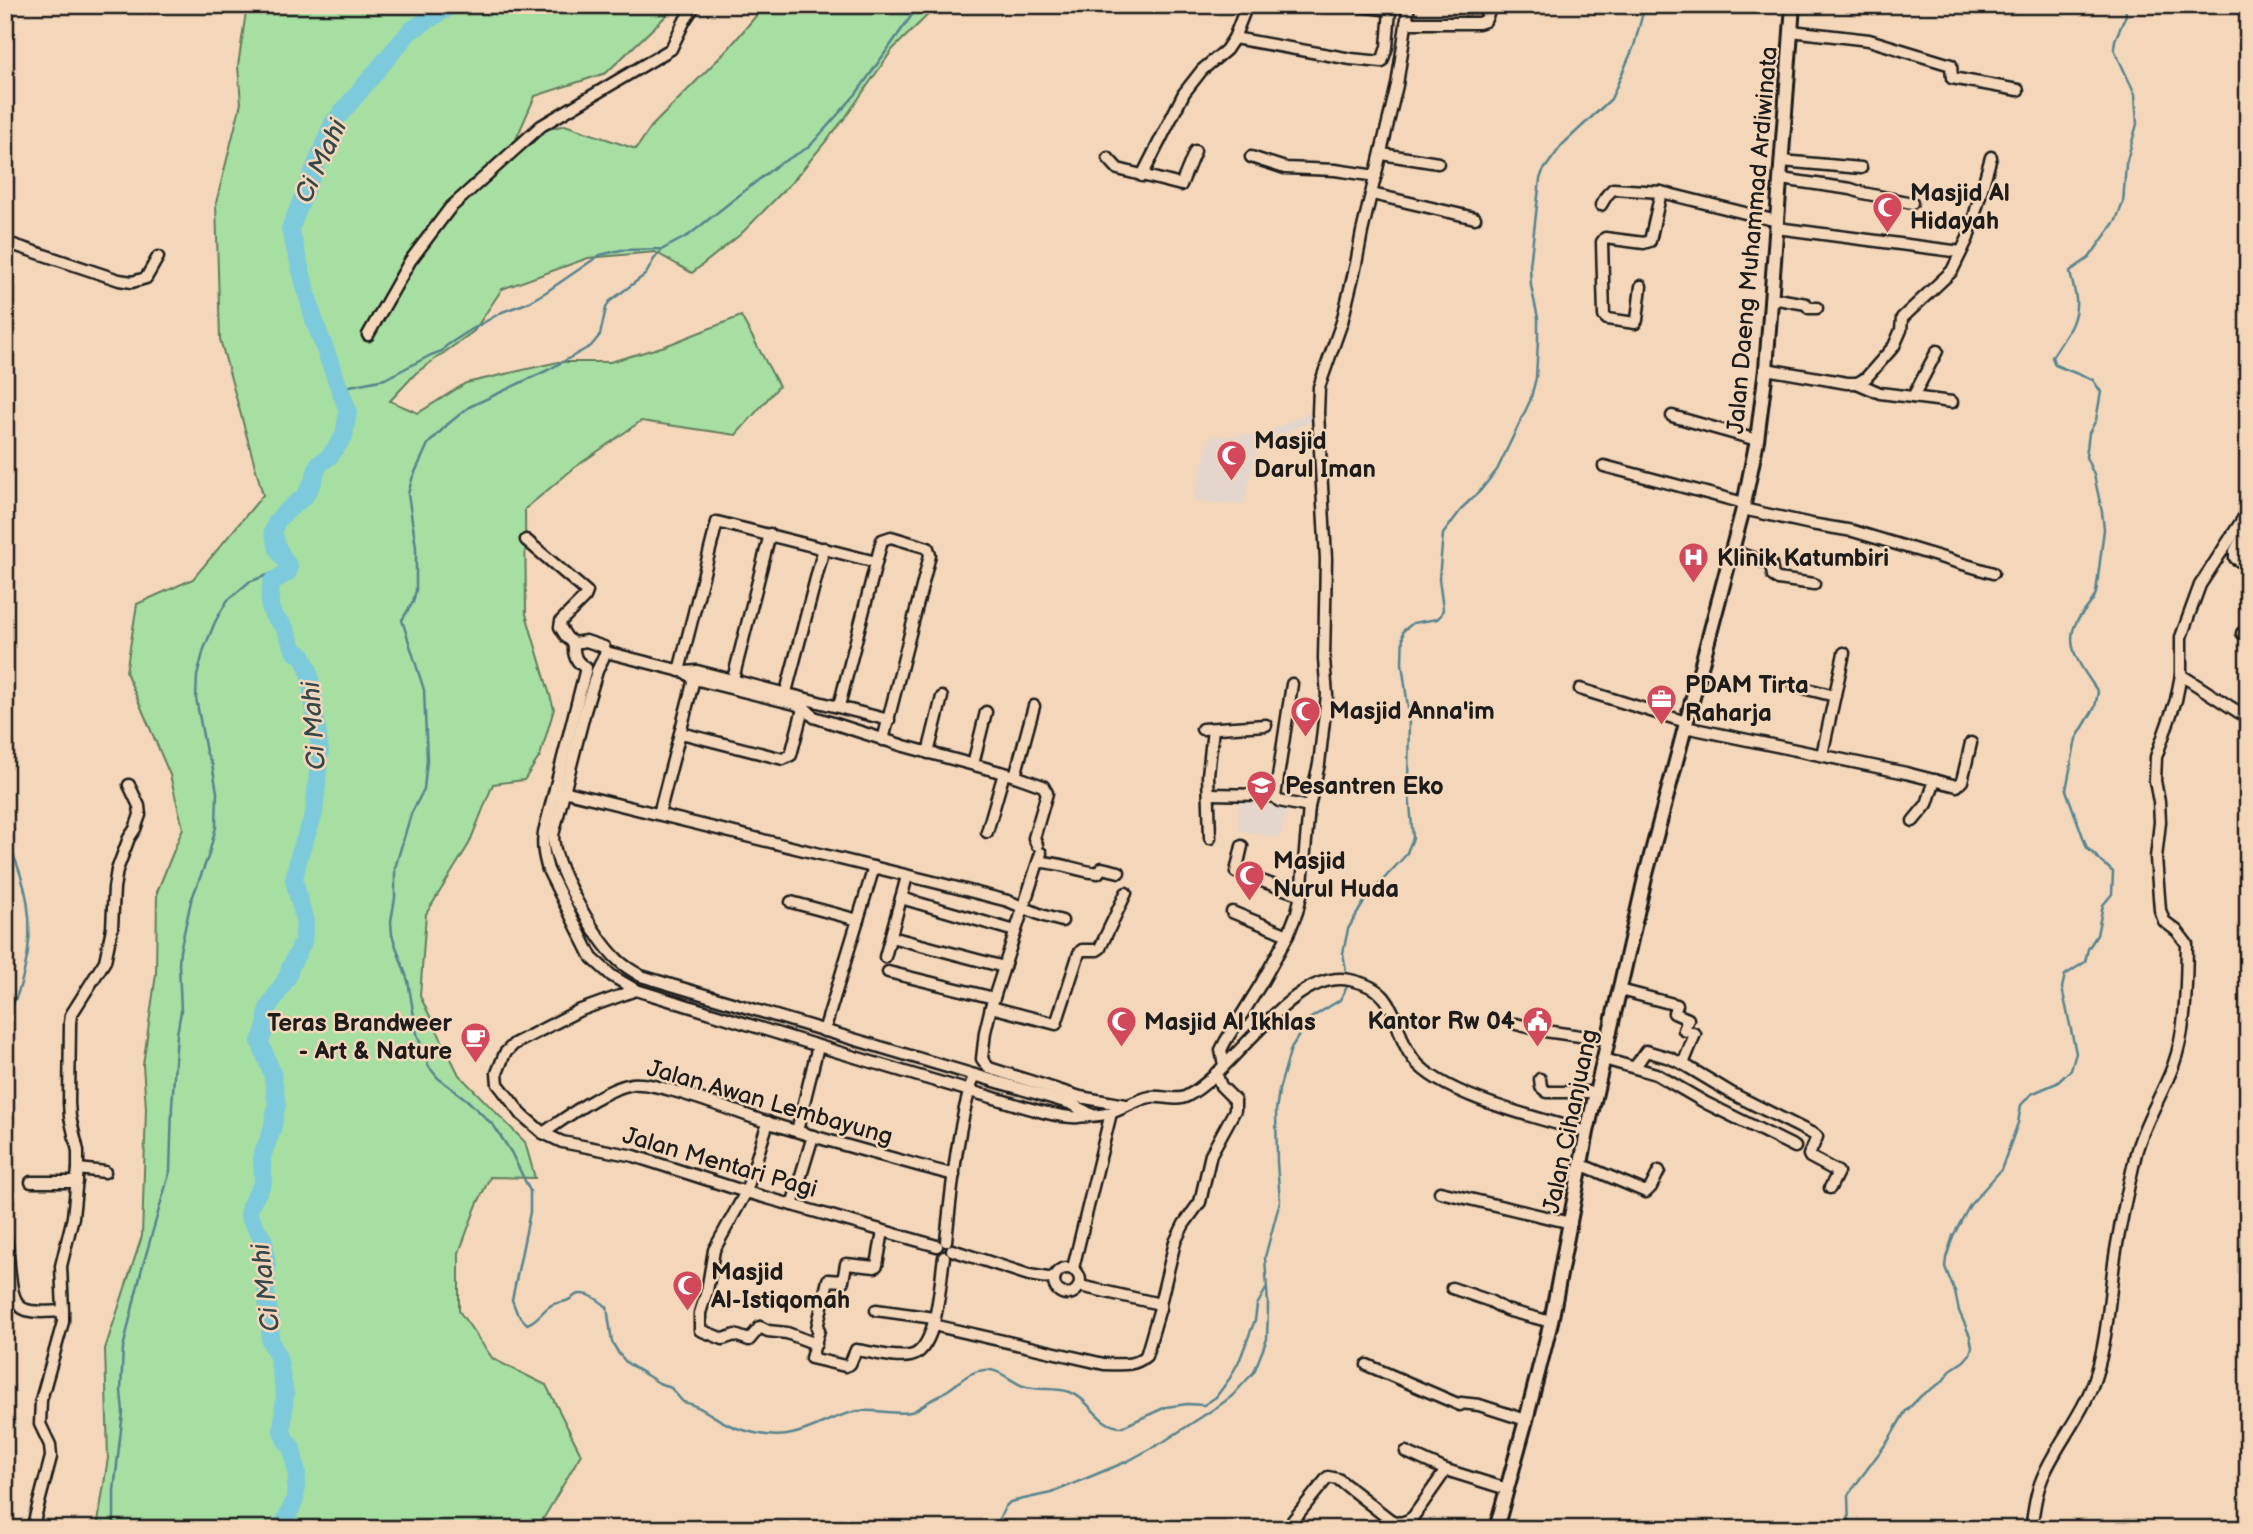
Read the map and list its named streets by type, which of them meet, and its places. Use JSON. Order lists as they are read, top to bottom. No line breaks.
{"streets":{"main road":["Jalan Daeng Muhammad Ardiwinata","Jalan Cihanjuang"],"street":["Jalan Awan Lembayung","Jalan Mentari Pagi"]},"crossings":[["Jalan Daeng Muhammad Ardiwinata","Jalan Cihanjuang"],["Jalan Awan Lembayung","Jalan Mentari Pagi"]],"water":["Ci Mahi"],"places":{"mosque":["Masjid Al Hidayah","Masjid Darul Iman","Masjid Anna'im","Masjid Nurul Huda","Masjid Al Ikhlas","Masjid Al-Istiqomah"],"hospital":["Klinik Katumbiri"],"office":["PDAM Tirta Raharja"],"school or university":["Pesantren Eko"],"public building":["Kantor Rw 04"],"cafe":["Teras Brandweer - Art & Nature"]}}
